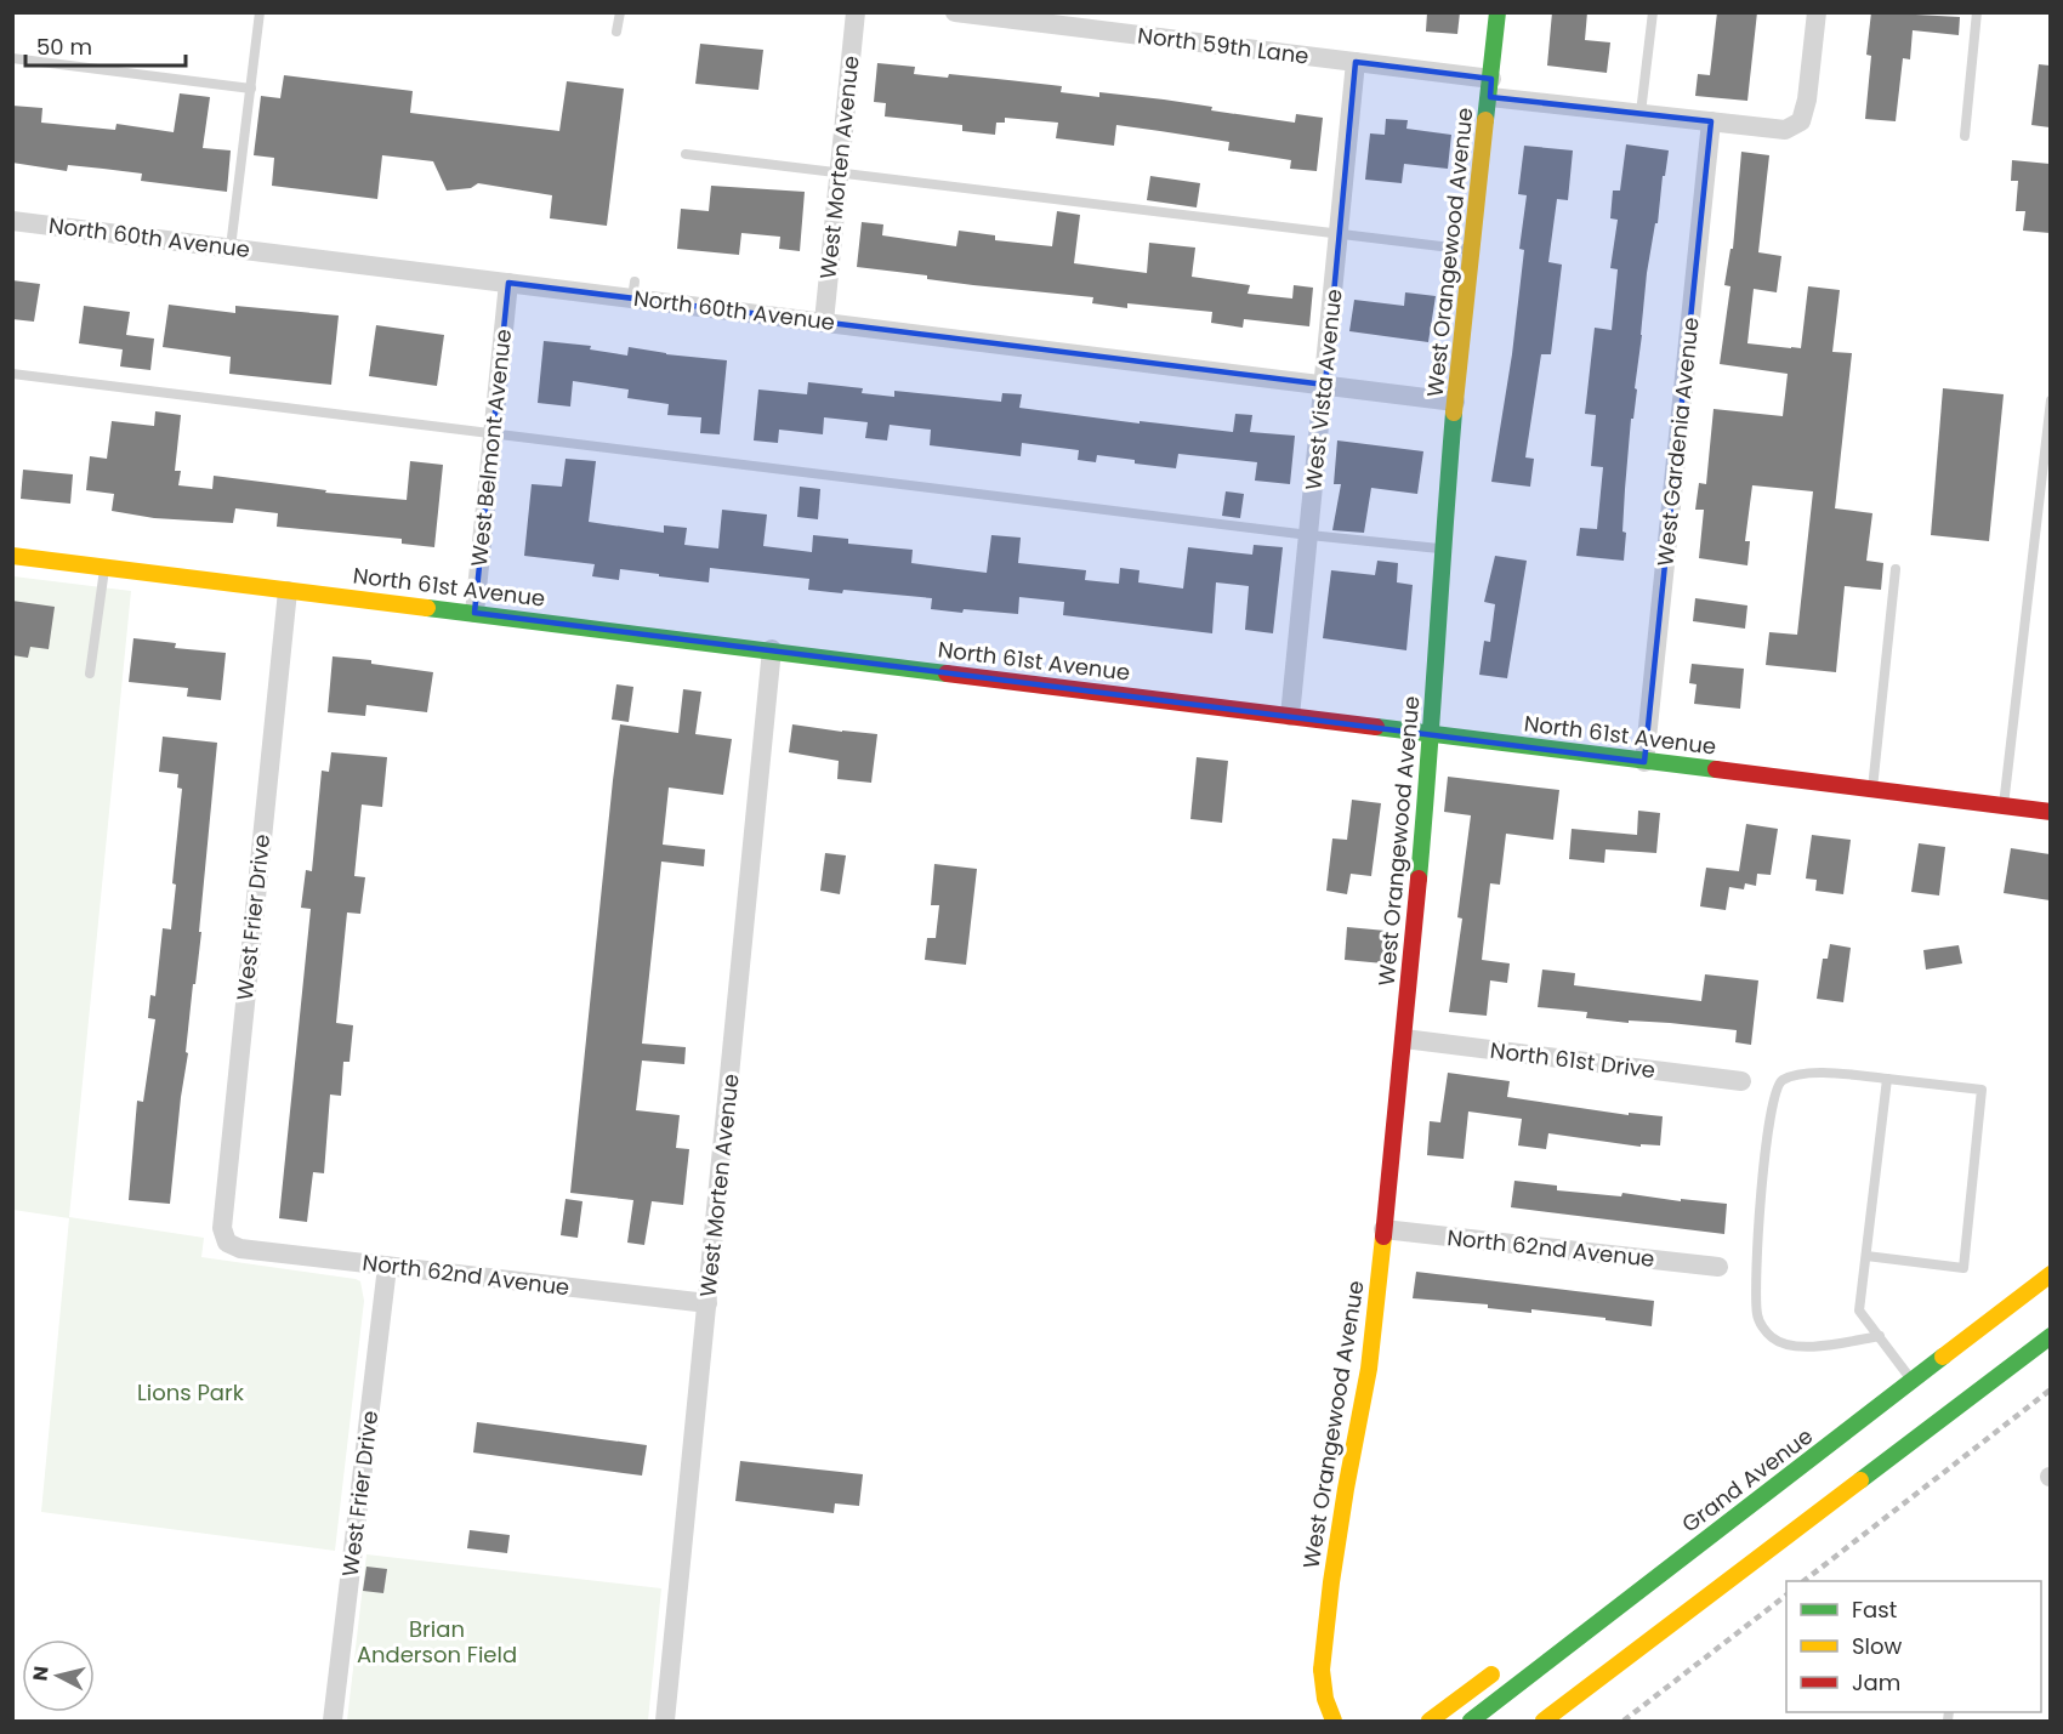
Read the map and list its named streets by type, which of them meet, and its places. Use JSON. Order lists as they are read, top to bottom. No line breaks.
{"streets":{"main road":["West Orangewood Avenue","North 61st Avenue","Grand Avenue"],"street":["North 59th Lane","West Morten Avenue","North 60th Avenue","West Vista Avenue","West Gardenia Avenue","West Belmont Avenue","West Frier Drive","North 61st Drive","North 62nd Avenue"]},"crossings":[["North 59th Lane","West Orangewood Avenue"],["North 59th Lane","West Vista Avenue"],["North 59th Lane","West Gardenia Avenue"],["West Morten Avenue","North 60th Avenue"],["West Morten Avenue","North 61st Avenue"],["West Morten Avenue","North 62nd Avenue"],["North 60th Avenue","West Orangewood Avenue"],["North 60th Avenue","West Vista Avenue"],["North 60th Avenue","West Belmont Avenue"],["West Orangewood Avenue","North 61st Avenue"],["West Orangewood Avenue","North 61st Drive"],["West Orangewood Avenue","North 62nd Avenue"],["West Vista Avenue","North 61st Avenue"],["West Gardenia Avenue","North 61st Avenue"],["West Belmont Avenue","North 61st Avenue"],["North 61st Avenue","West Frier Drive"],["West Frier Drive","North 62nd Avenue"]],"parks":["Lions Park","Brian Anderson Field"],"legend":["Fast","Slow","Jam"],"scale_bar":"50 m","north":"left"}
